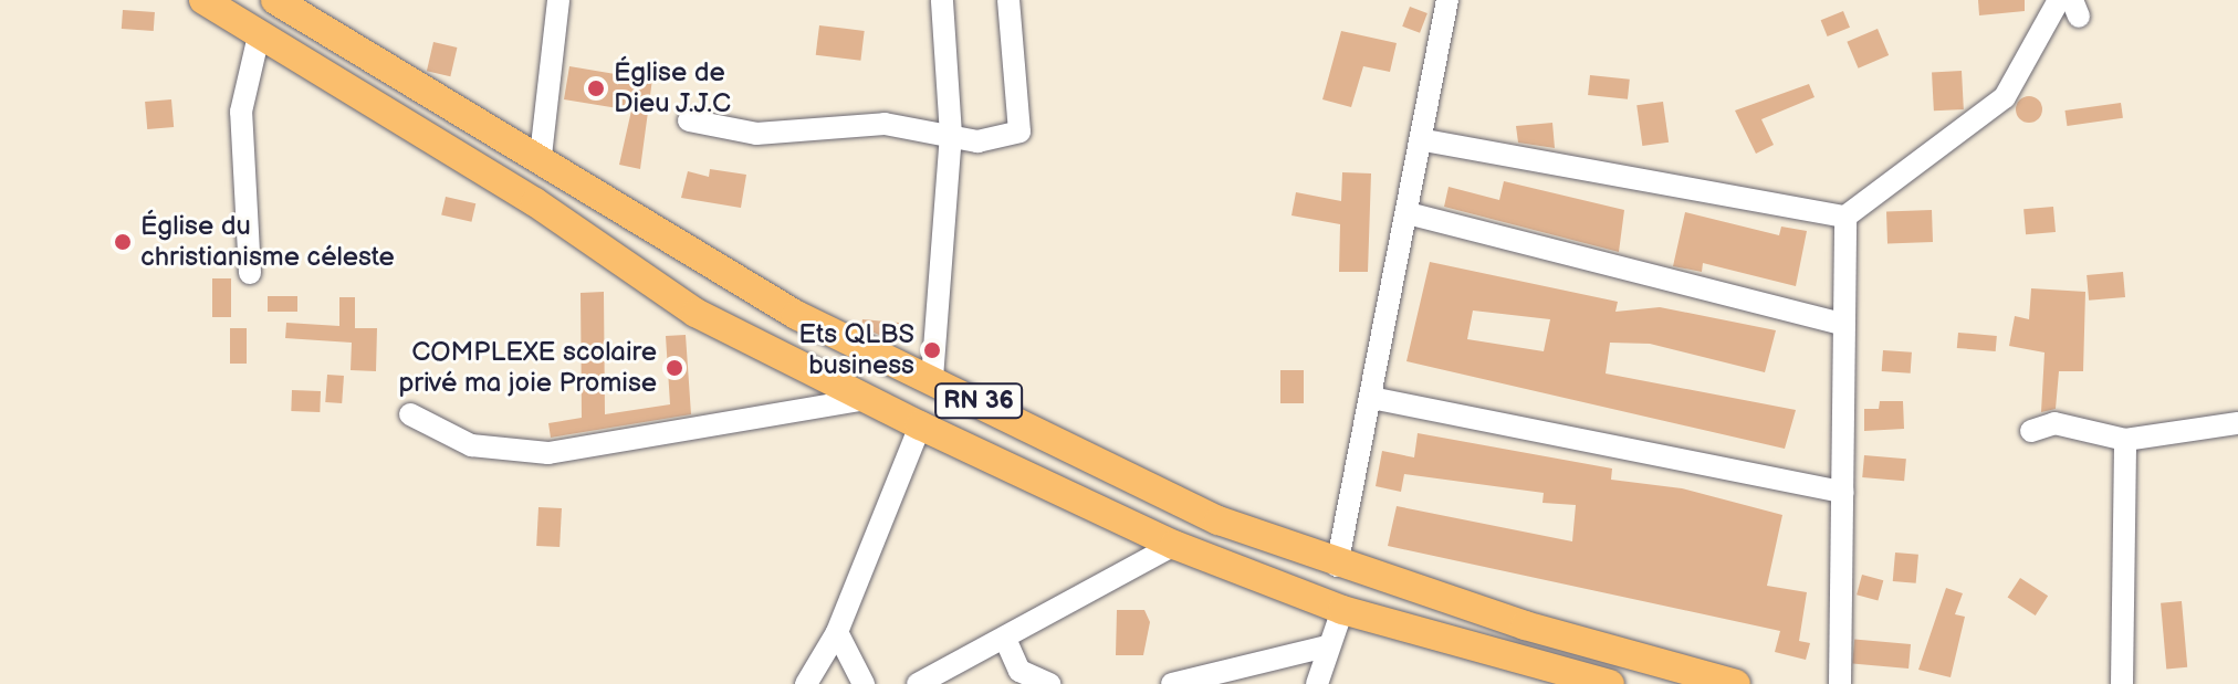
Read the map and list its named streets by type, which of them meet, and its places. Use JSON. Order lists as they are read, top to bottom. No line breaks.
{"streets":{"main road":["RN 36"]},"places":["Église de Dieu J.J.C","Église du christianisme céleste","Ets QLBS business","COMPLEXE scolaire privé ma joie Promise"]}
